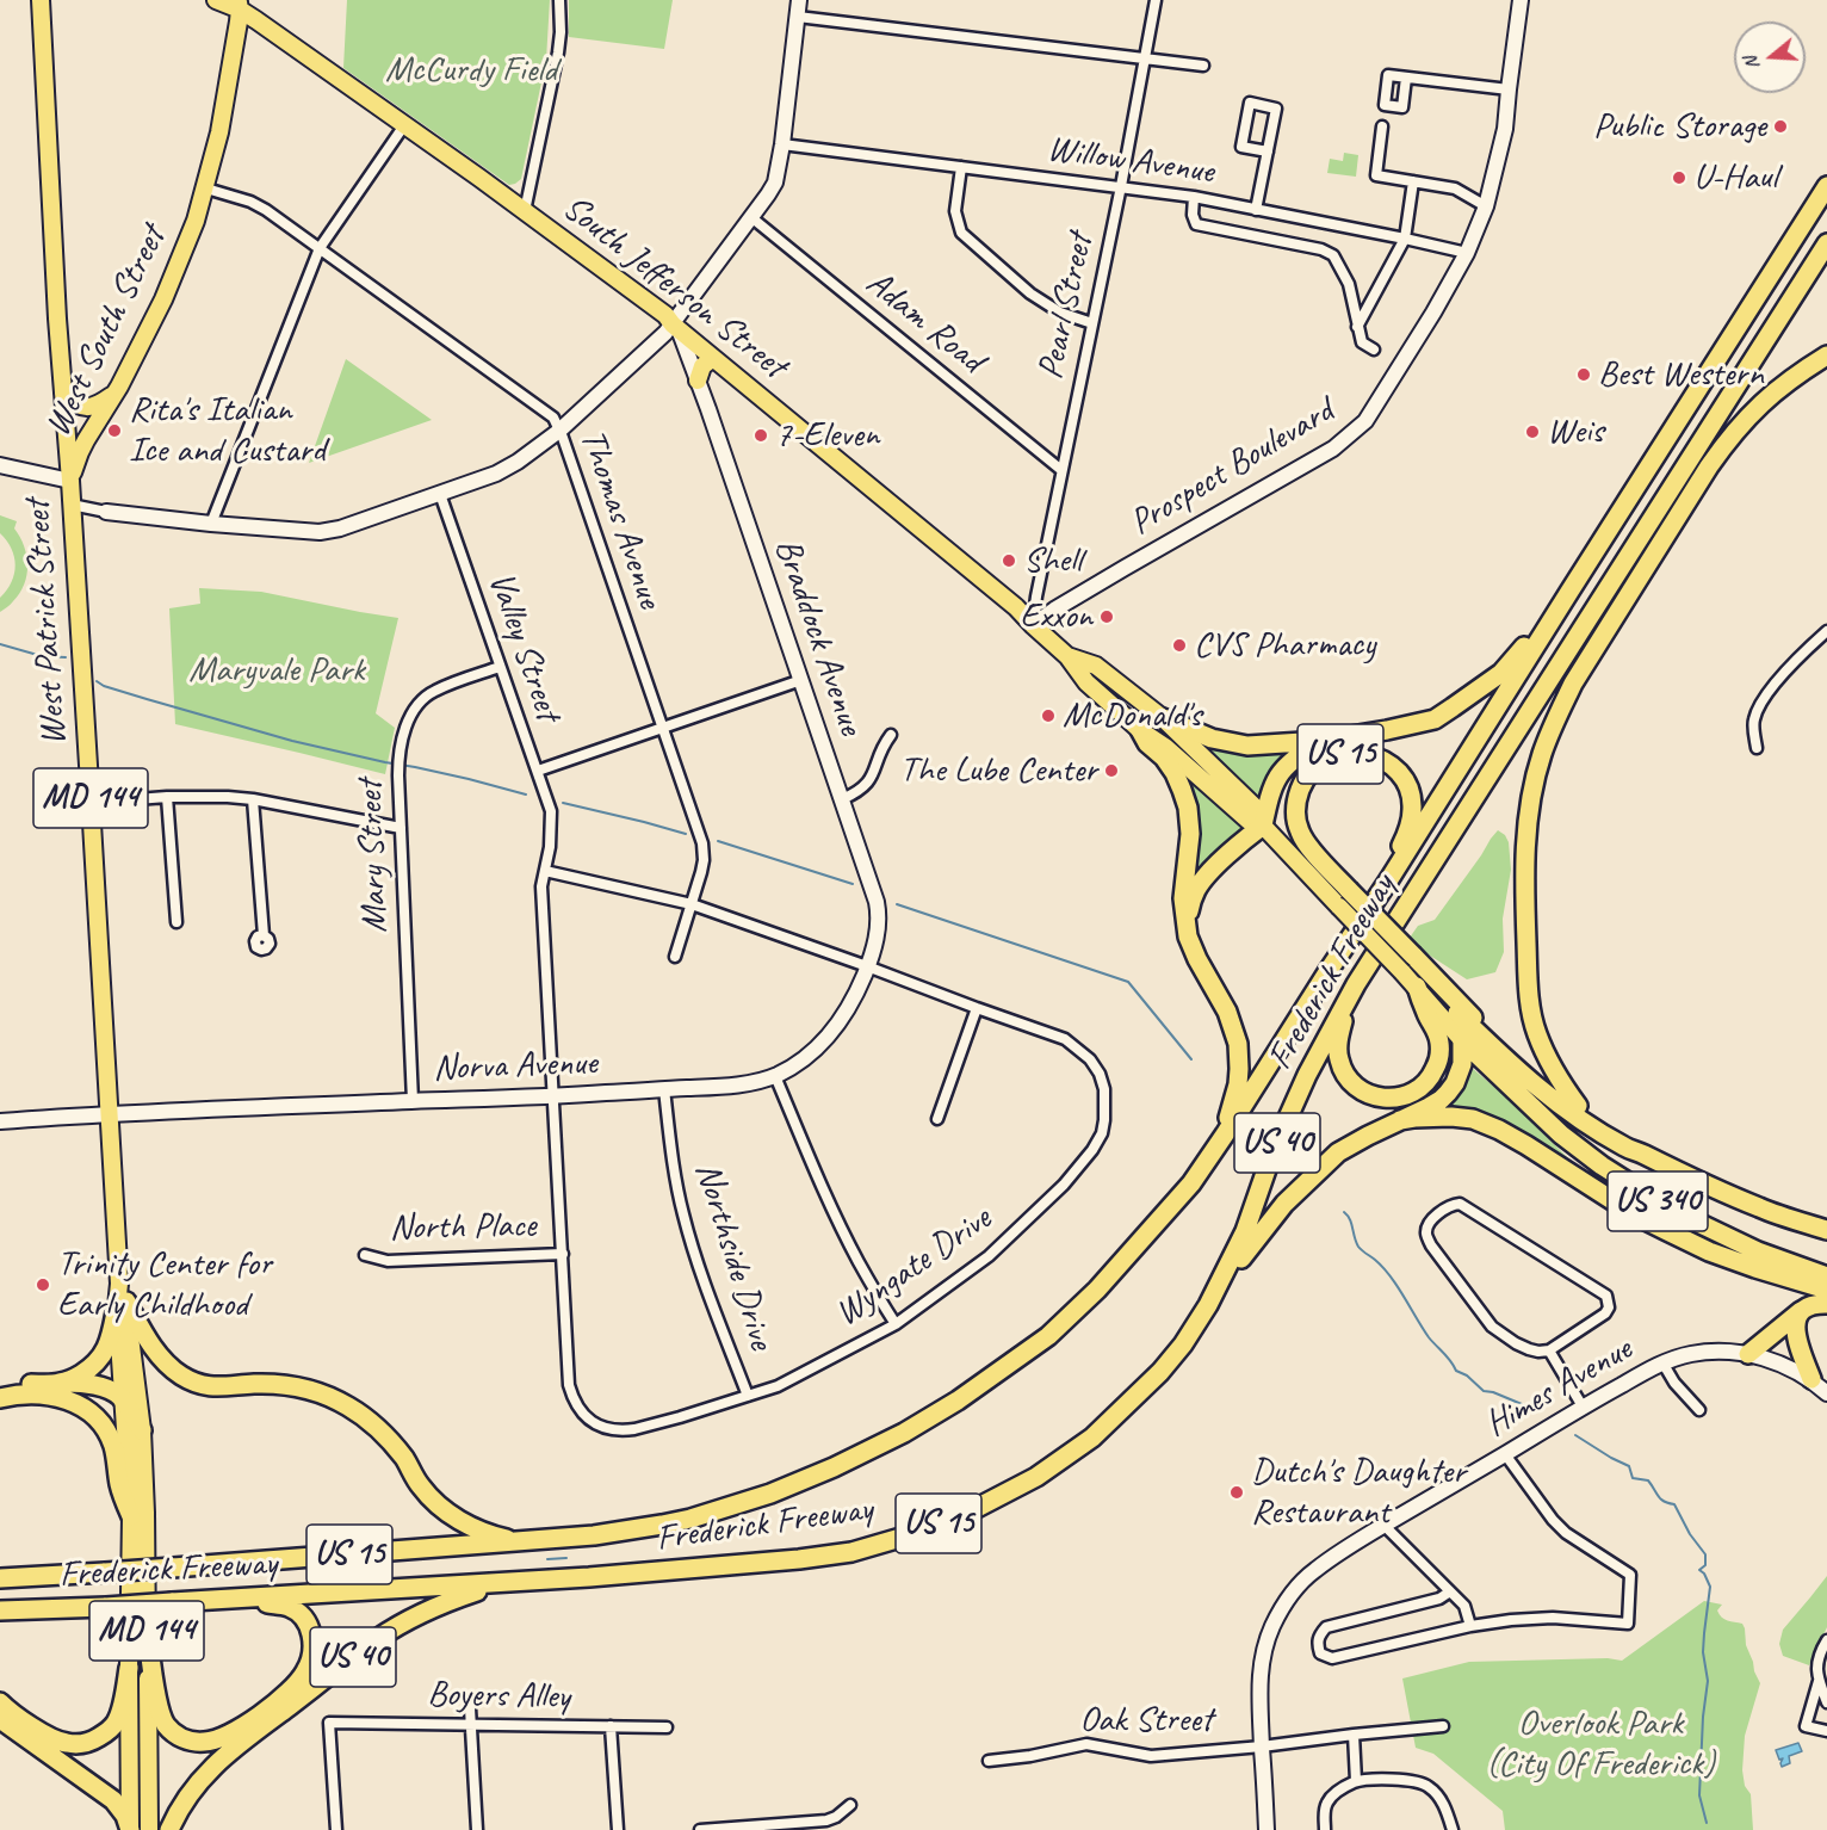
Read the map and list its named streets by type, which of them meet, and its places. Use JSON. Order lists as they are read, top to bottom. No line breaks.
{"streets":{"highway":["US 15","Frederick Freeway","US 40","US 340"],"main road":["South Jefferson Street","West South Street","West Patrick Street","MD 144"],"street":["Willow Avenue","Pearl Street","Adam Road","Prospect Boulevard","Thomas Avenue","Braddock Avenue","Valley Street","Mary Street","Norva Avenue","North Place","Northside Drive","Wyngate Drive","Himes Avenue","Boyers Alley","Oak Street"]},"crossings":[["Willow Avenue","Pearl Street"],["Willow Avenue","Prospect Boulevard"],["South Jefferson Street","Pearl Street"],["South Jefferson Street","West South Street"],["South Jefferson Street","Prospect Boulevard"],["South Jefferson Street","Braddock Avenue"],["South Jefferson Street","US 340"],["Pearl Street","Adam Road"],["Pearl Street","Prospect Boulevard"],["West South Street","Thomas Avenue"],["West South Street","West Patrick Street"],["Thomas Avenue","Wyngate Drive"],["West Patrick Street","Norva Avenue"],["Braddock Avenue","Norva Avenue"],["Braddock Avenue","Wyngate Drive"],["Valley Street","Mary Street"],["Valley Street","Wyngate Drive"],["US 15","Frederick Freeway"],["Mary Street","Norva Avenue"],["Frederick Freeway","US 40"],["Norva Avenue","Northside Drive"],["Norva Avenue","Wyngate Drive"],["North Place","Wyngate Drive"],["Northside Drive","Wyngate Drive"],["Himes Avenue","Oak Street"]],"parks":["McCurdy Field","Maryvale Park","Overlook Park (City Of Frederick)"],"places":["Public Storage","U-Haul","Best Western","Rita's Italian Ice and Custard","Weis","7-Eleven","Shell","Exxon","CVS Pharmacy","McDonald's","The Lube Center","Trinity Center for Early Childhood","Dutch's Daughter Restaurant"],"north":"left"}
